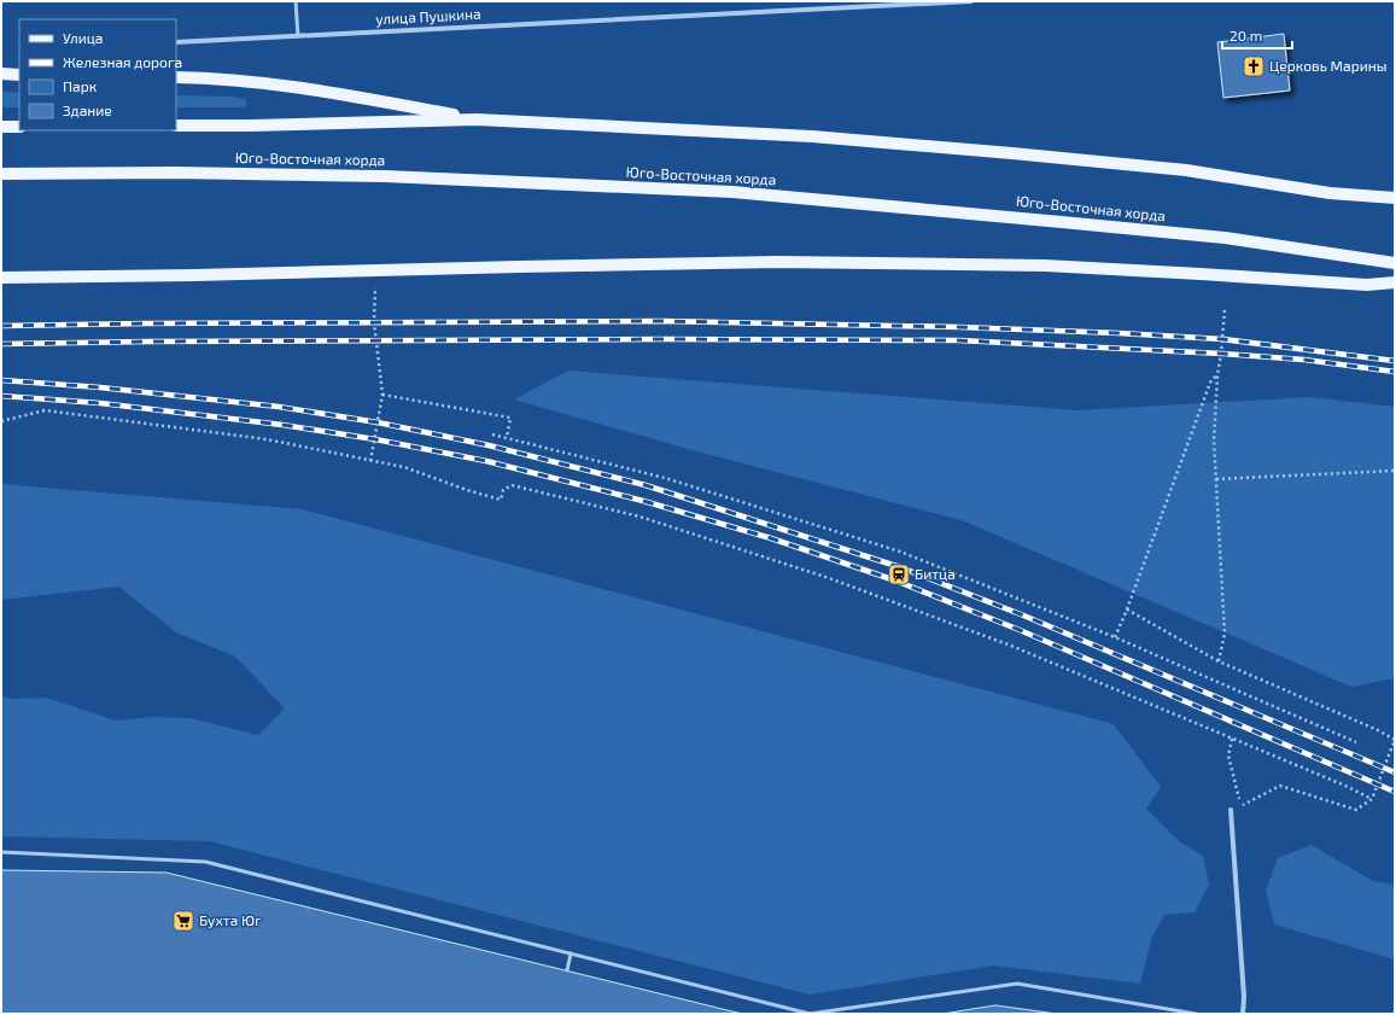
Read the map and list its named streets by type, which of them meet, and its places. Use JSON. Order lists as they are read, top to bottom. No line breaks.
{"streets":{"main road":["Юго-Восточная хорда"],"street":["улица Пушкина"]},"places":{"church":["Церковь Марины"],"station":["Битца"],"supermarket":["Бухта Юг"]},"legend":["Улица","Железная дорога","Парк","Здание"],"scale_bar":"20 m"}
